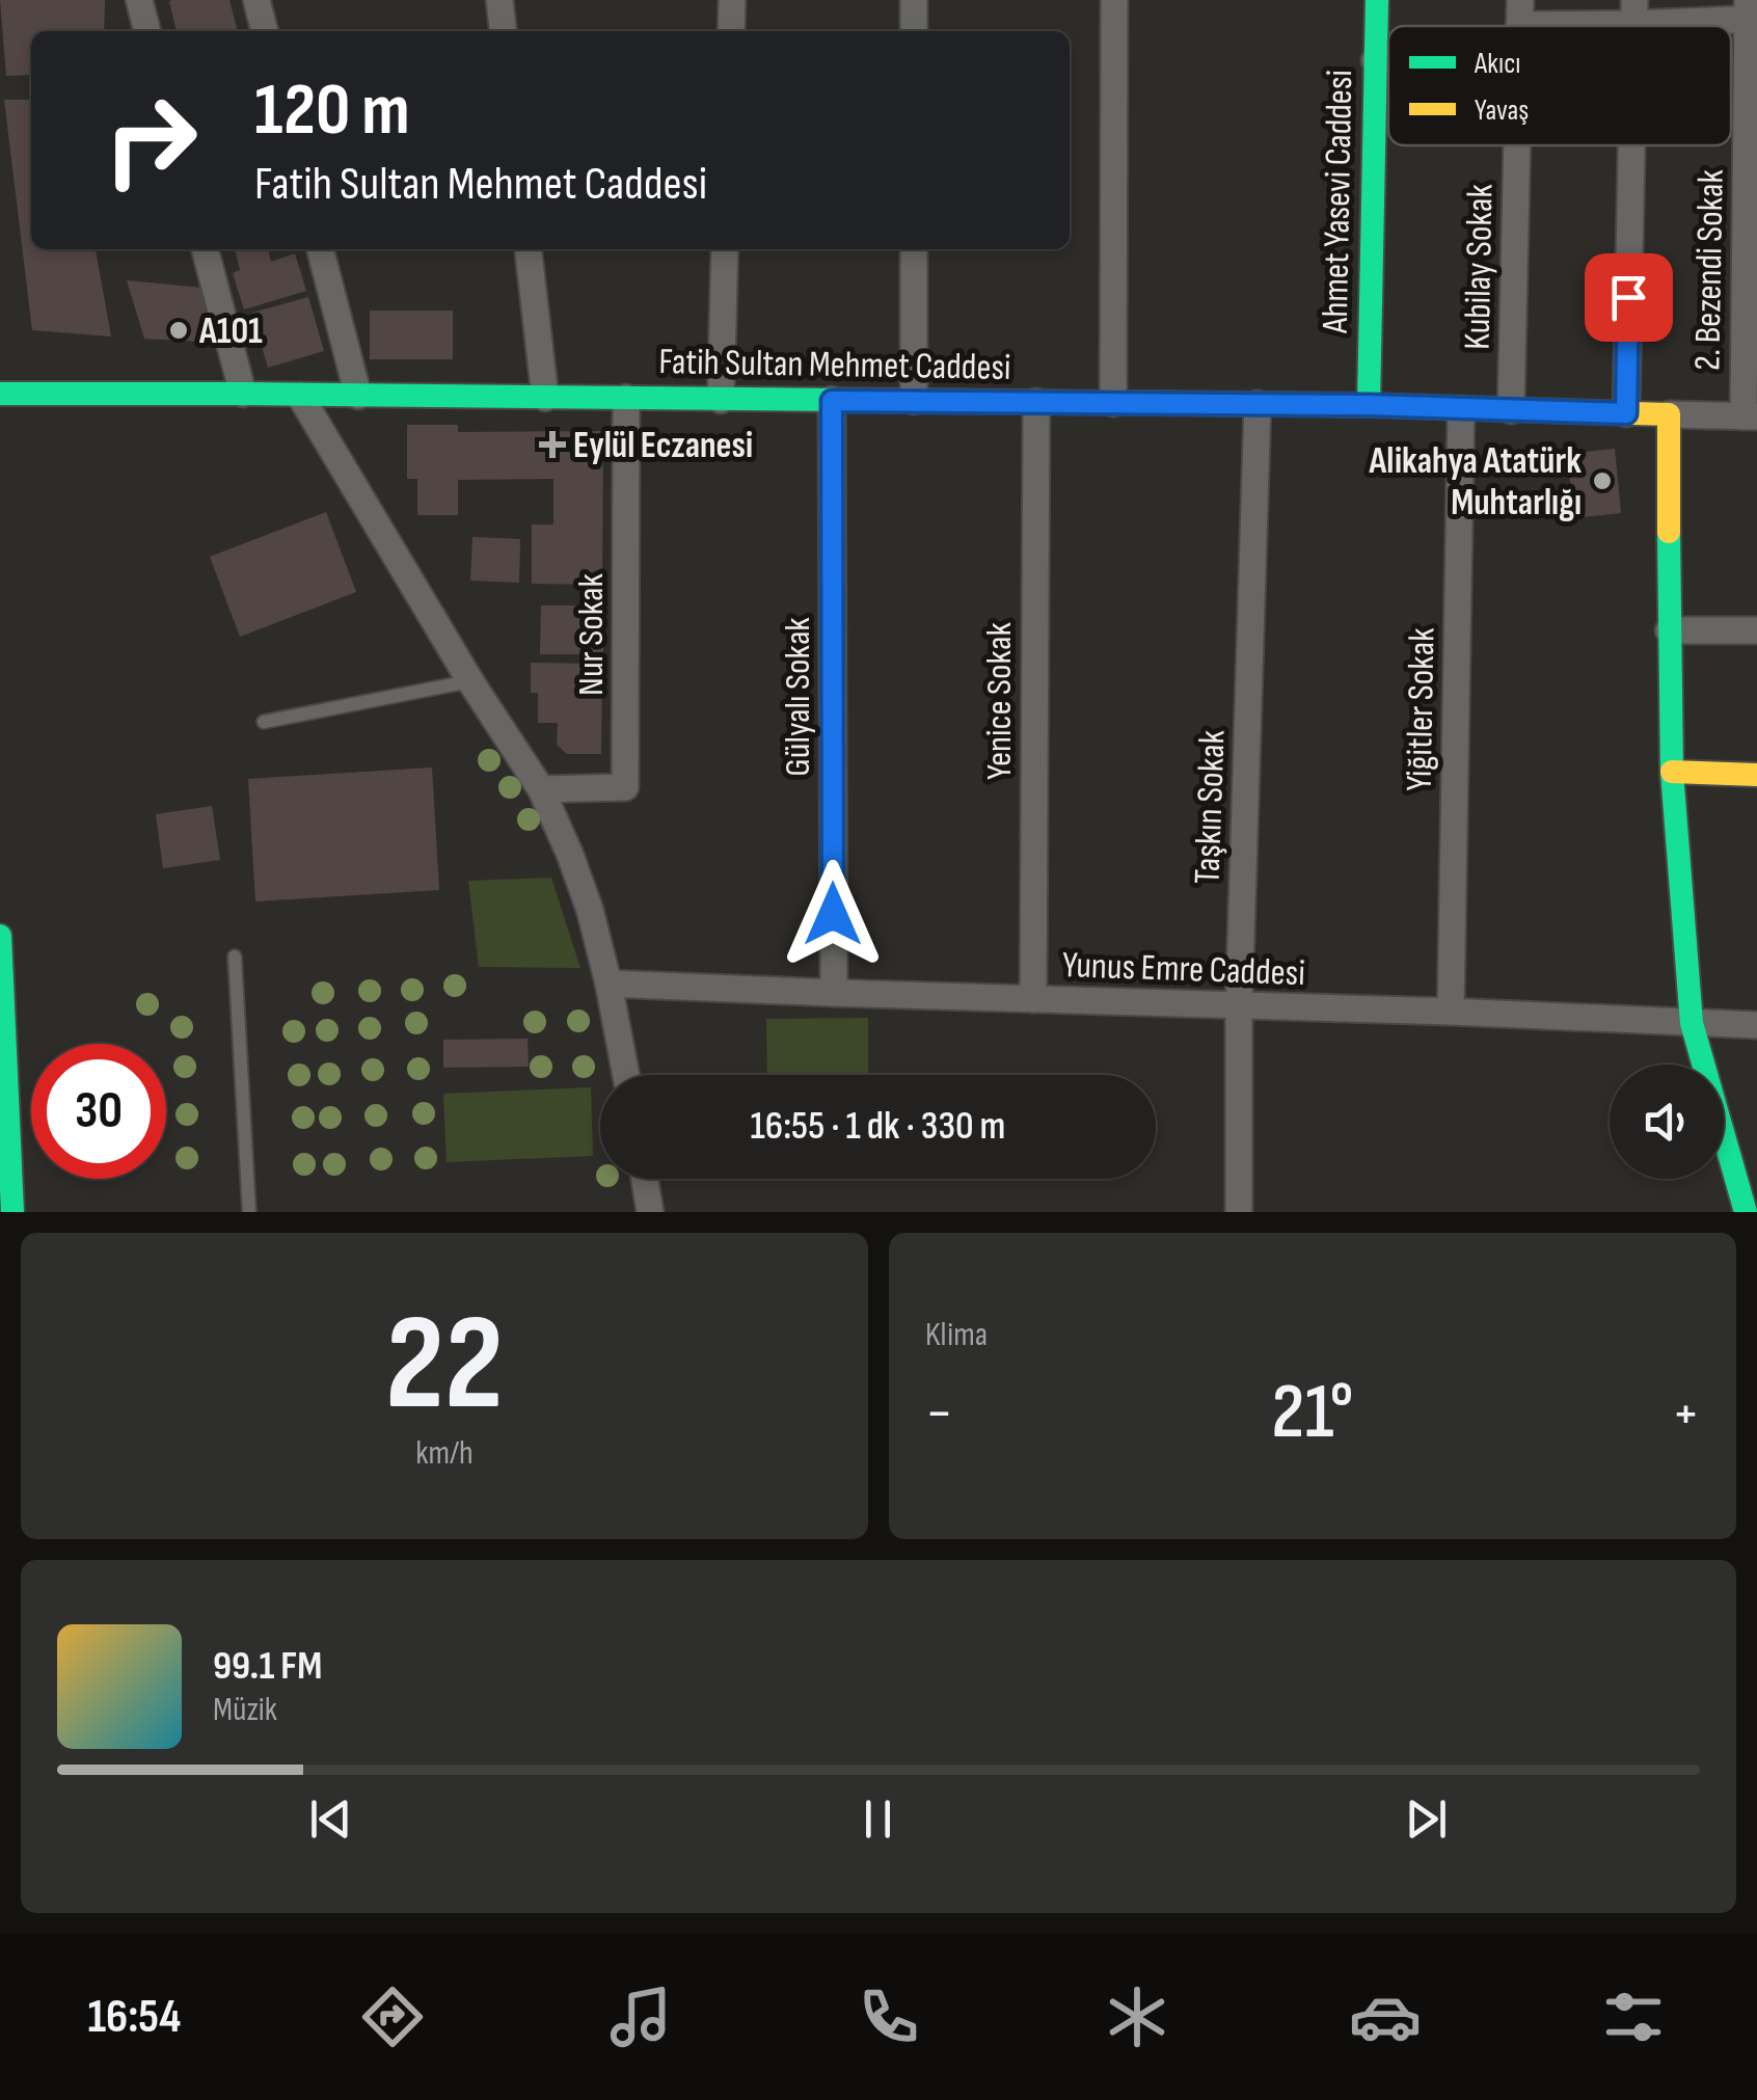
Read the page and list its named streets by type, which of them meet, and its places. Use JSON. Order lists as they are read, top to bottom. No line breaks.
{"streets":{"street":["Ahmet Yasevi Caddesi","Kubilay Sokak","2. Bezendi Sokak","Fatih Sultan Mehmet Caddesi","Nur Sokak","Gülyalı Sokak","Yenice Sokak","Yiğitler Sokak","Taşkın Sokak","Yunus Emre Caddesi"]},"crossings":[["Ahmet Yasevi Caddesi","Fatih Sultan Mehmet Caddesi"],["Kubilay Sokak","Fatih Sultan Mehmet Caddesi"],["Fatih Sultan Mehmet Caddesi","Nur Sokak"],["Fatih Sultan Mehmet Caddesi","Gülyalı Sokak"],["Fatih Sultan Mehmet Caddesi","Yenice Sokak"],["Fatih Sultan Mehmet Caddesi","Yiğitler Sokak"],["Fatih Sultan Mehmet Caddesi","Taşkın Sokak"],["Gülyalı Sokak","Yunus Emre Caddesi"],["Yenice Sokak","Yunus Emre Caddesi"],["Yiğitler Sokak","Yunus Emre Caddesi"],["Taşkın Sokak","Yunus Emre Caddesi"]],"places":{"other":["A101","Alikahya Atatürk Muhtarlığı"],"health":["Eylül Eczanesi"]},"legend":["Akıcı","Yavaş"],"page":{"turn":["120 m","Fatih Sultan Mehmet Caddesi"],"limit":"30","trip":"16:55 · 1 dk · 330 m","tile":[["22","km/h"],"Klima"],"heat":["−","21°","+"],"song":["99.1 FM","Müzik"],"tabs":"16:54"}}
